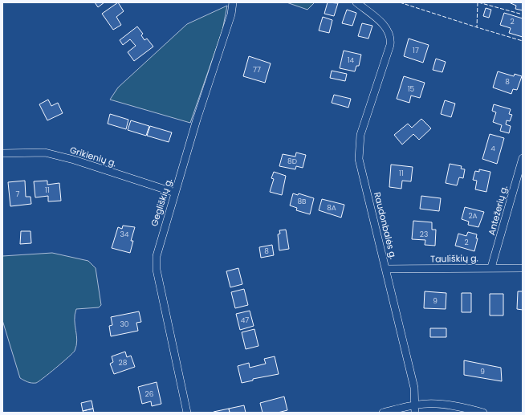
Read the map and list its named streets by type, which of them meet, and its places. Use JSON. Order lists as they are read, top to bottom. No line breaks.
{"streets":{"street":["Grikienių g.","Gegliškių g.","Antežerių g.","Raudonbalės g.","Tauliškių g."]},"crossings":[["Grikienių g.","Gegliškių g."],["Antežerių g.","Tauliškių g."],["Raudonbalės g.","Tauliškių g."]],"house_numbers":["2","17","14","77","8","15","4","8D","11","11","7","8B","8A","2A","34","23","2","8","9","47","30","28","9","26"]}
